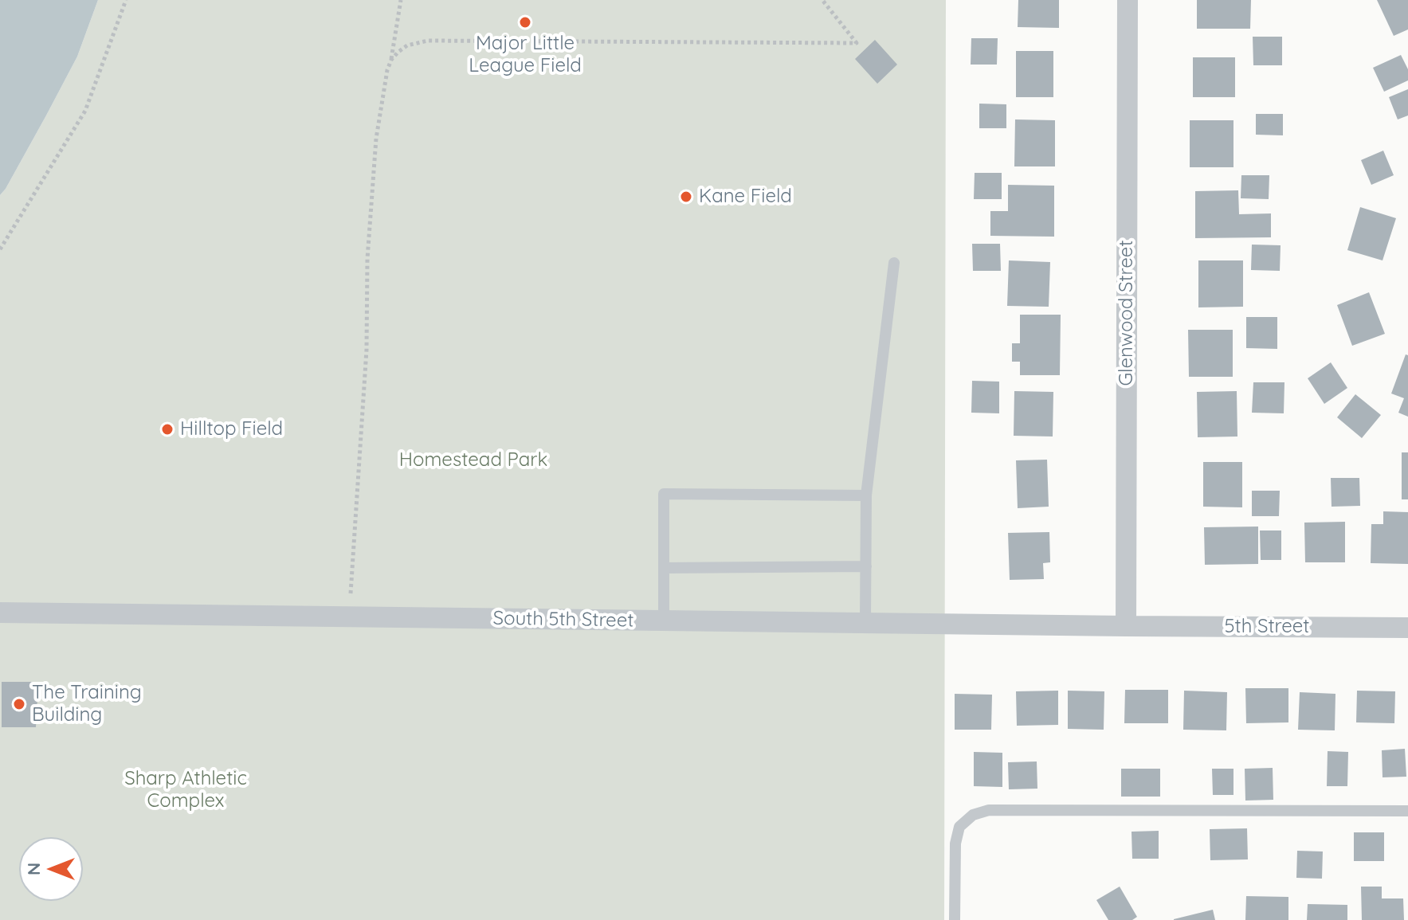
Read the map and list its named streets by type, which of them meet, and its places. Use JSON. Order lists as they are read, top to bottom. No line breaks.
{"streets":{"street":["Glenwood Street","South 5th Street","5th Street"]},"crossings":[["Glenwood Street","South 5th Street"],["Glenwood Street","5th Street"],["South 5th Street","5th Street"]],"parks":["Homestead Park","Sharp Athletic Complex"],"places":["Major Little League Field","Kane Field","Hilltop Field","The Training Building"],"north":"left"}
